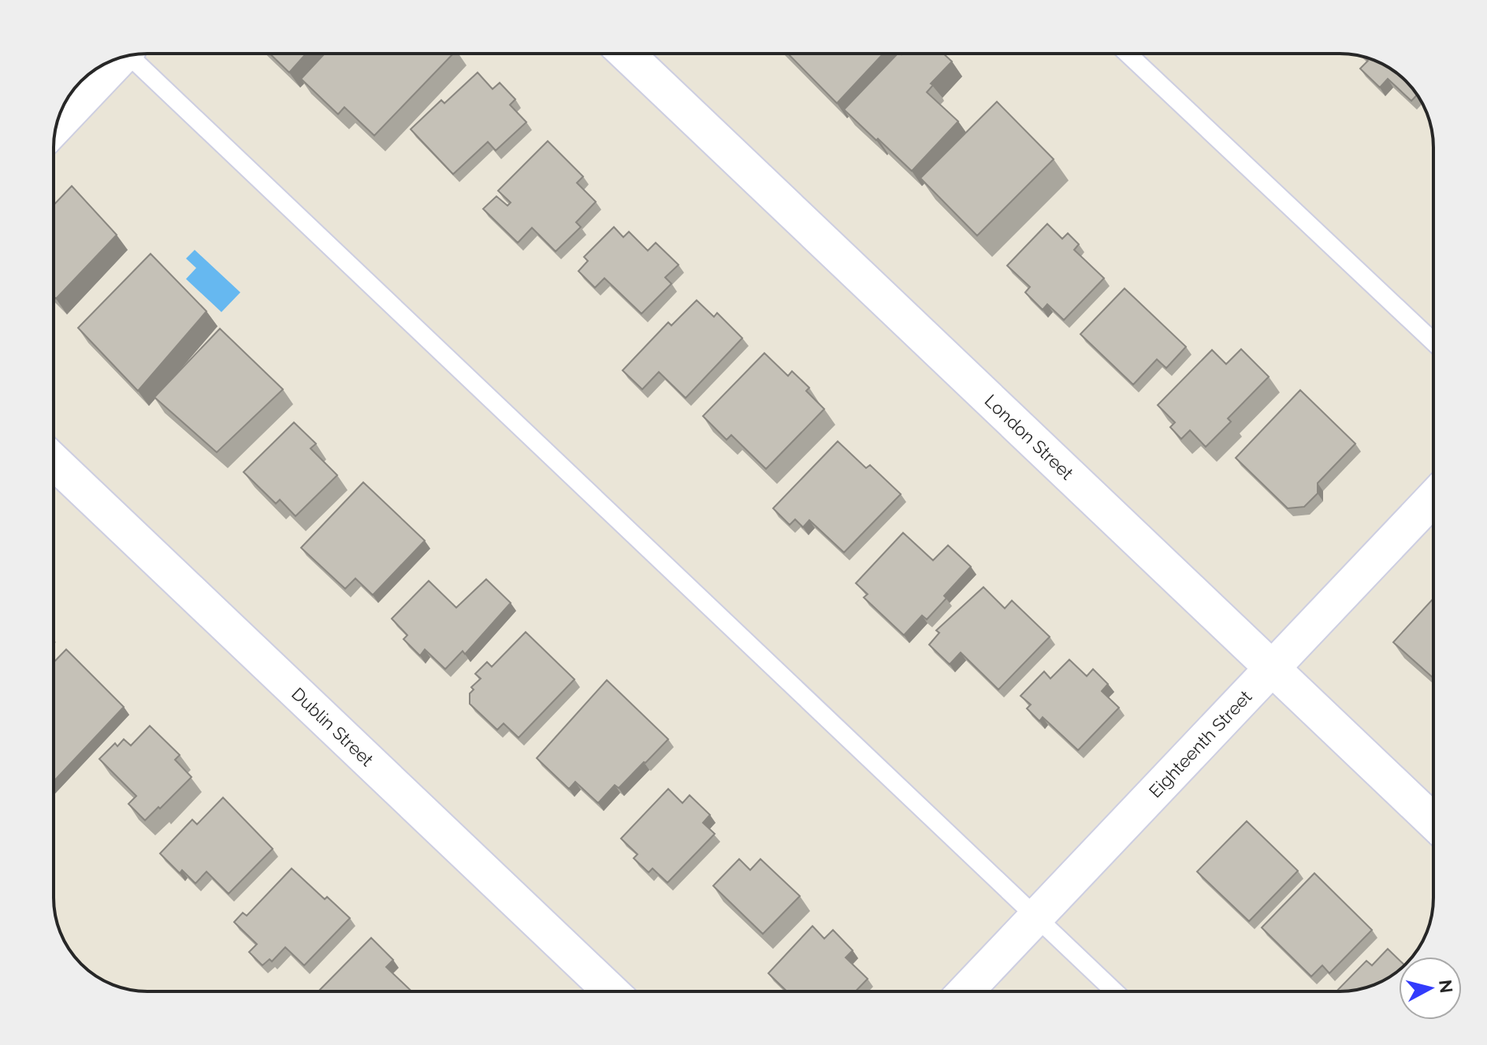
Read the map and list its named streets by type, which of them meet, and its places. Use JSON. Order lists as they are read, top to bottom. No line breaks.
{"streets":{"street":["London Street","Dublin Street","Eighteenth Street"]},"crossings":[["London Street","Eighteenth Street"]],"north":"right"}
